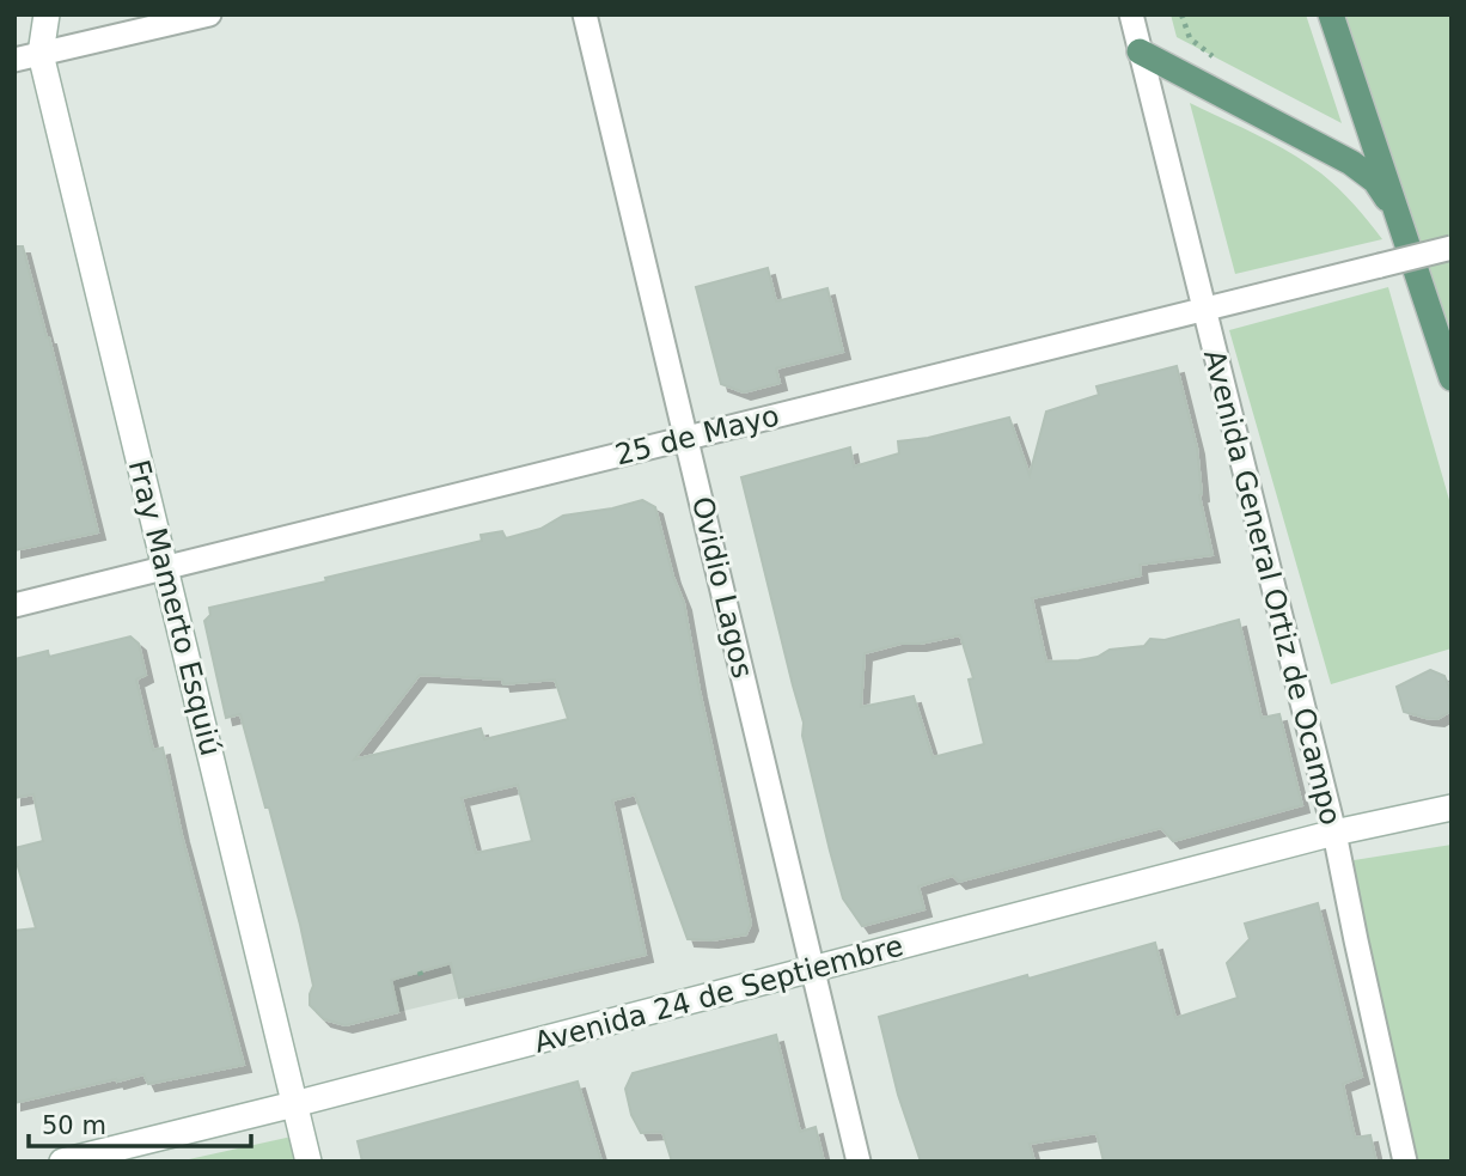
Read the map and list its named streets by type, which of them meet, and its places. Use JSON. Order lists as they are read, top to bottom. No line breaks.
{"streets":{"main road":["Fray Mamerto Esquiú","Avenida 24 de Septiembre"],"street":["25 de Mayo","Ovidio Lagos","Avenida General Ortiz de Ocampo"]},"crossings":[["25 de Mayo","Ovidio Lagos"],["25 de Mayo","Avenida General Ortiz de Ocampo"],["25 de Mayo","Fray Mamerto Esquiú"],["Ovidio Lagos","Avenida 24 de Septiembre"],["Avenida General Ortiz de Ocampo","Avenida 24 de Septiembre"],["Fray Mamerto Esquiú","Avenida 24 de Septiembre"]],"scale_bar":"50 m"}
